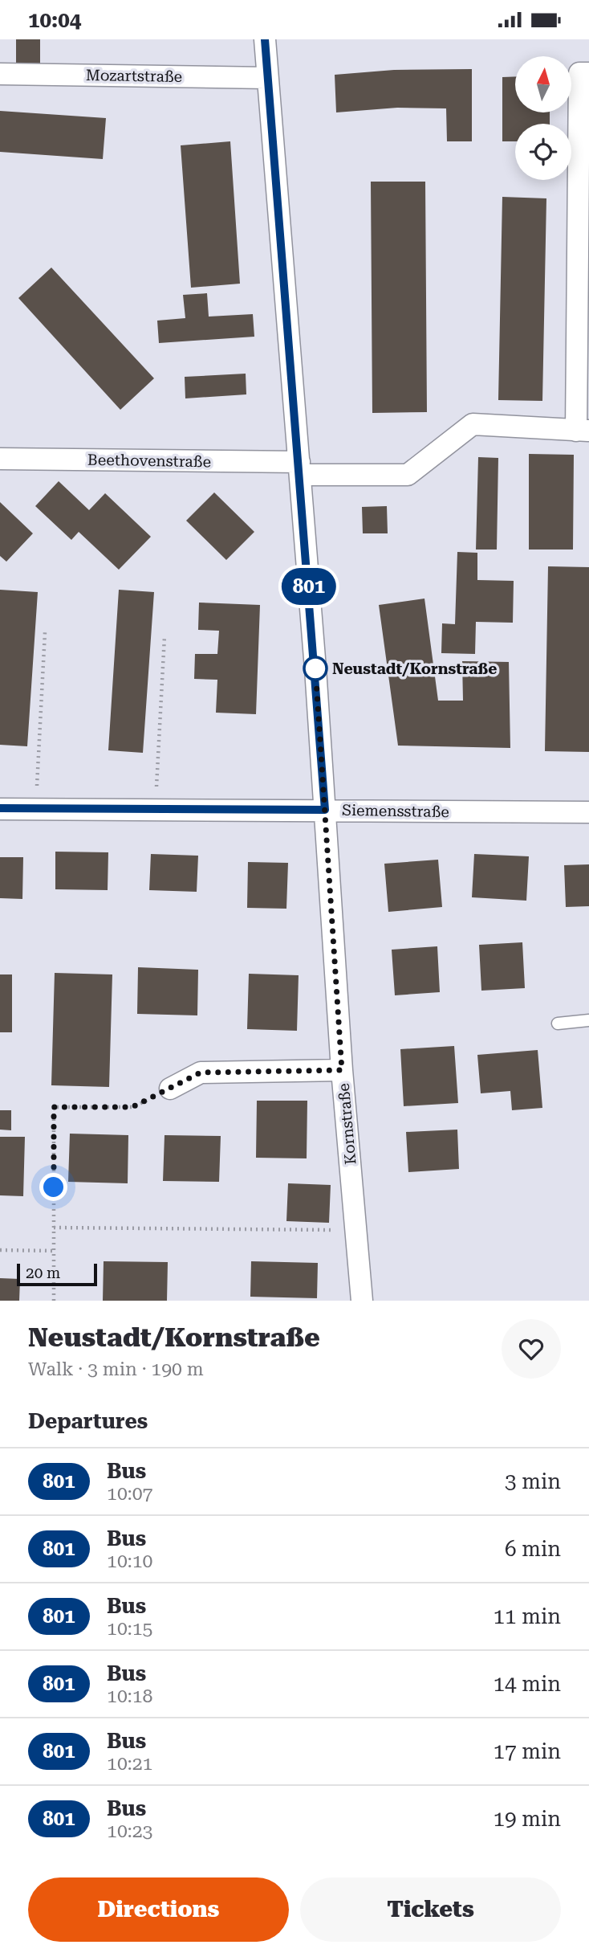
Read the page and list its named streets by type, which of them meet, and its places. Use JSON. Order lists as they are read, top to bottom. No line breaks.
{"streets":{"street":["Mozartstraße","Beethovenstraße","Siemensstraße","Kornstraße"]},"crossings":[["Mozartstraße","Kornstraße"],["Beethovenstraße","Kornstraße"],["Siemensstraße","Kornstraße"]],"places":["Neustadt/Kornstraße"],"lines":["bus line 801"],"scale_bar":"20 m","north":"top","page":{"status":"10:04","on_map":"801","scale":"20 m","heading":[["Neustadt/Kornstraße","Walk · 3 min · 190 m"],"Departures"],"list":[{"mark":"801","name":"Bus","note":"10:07","value":"3 min"},{"mark":"801","name":"Bus","note":"10:10","value":"6 min"},{"mark":"801","name":"Bus","note":"10:15","value":"11 min"},{"mark":"801","name":"Bus","note":"10:18","value":"14 min"},{"mark":"801","name":"Bus","note":"10:21","value":"17 min"},{"mark":"801","name":"Bus","note":"10:23","value":"19 min"}],"buttons":["Directions","Tickets"]}}
